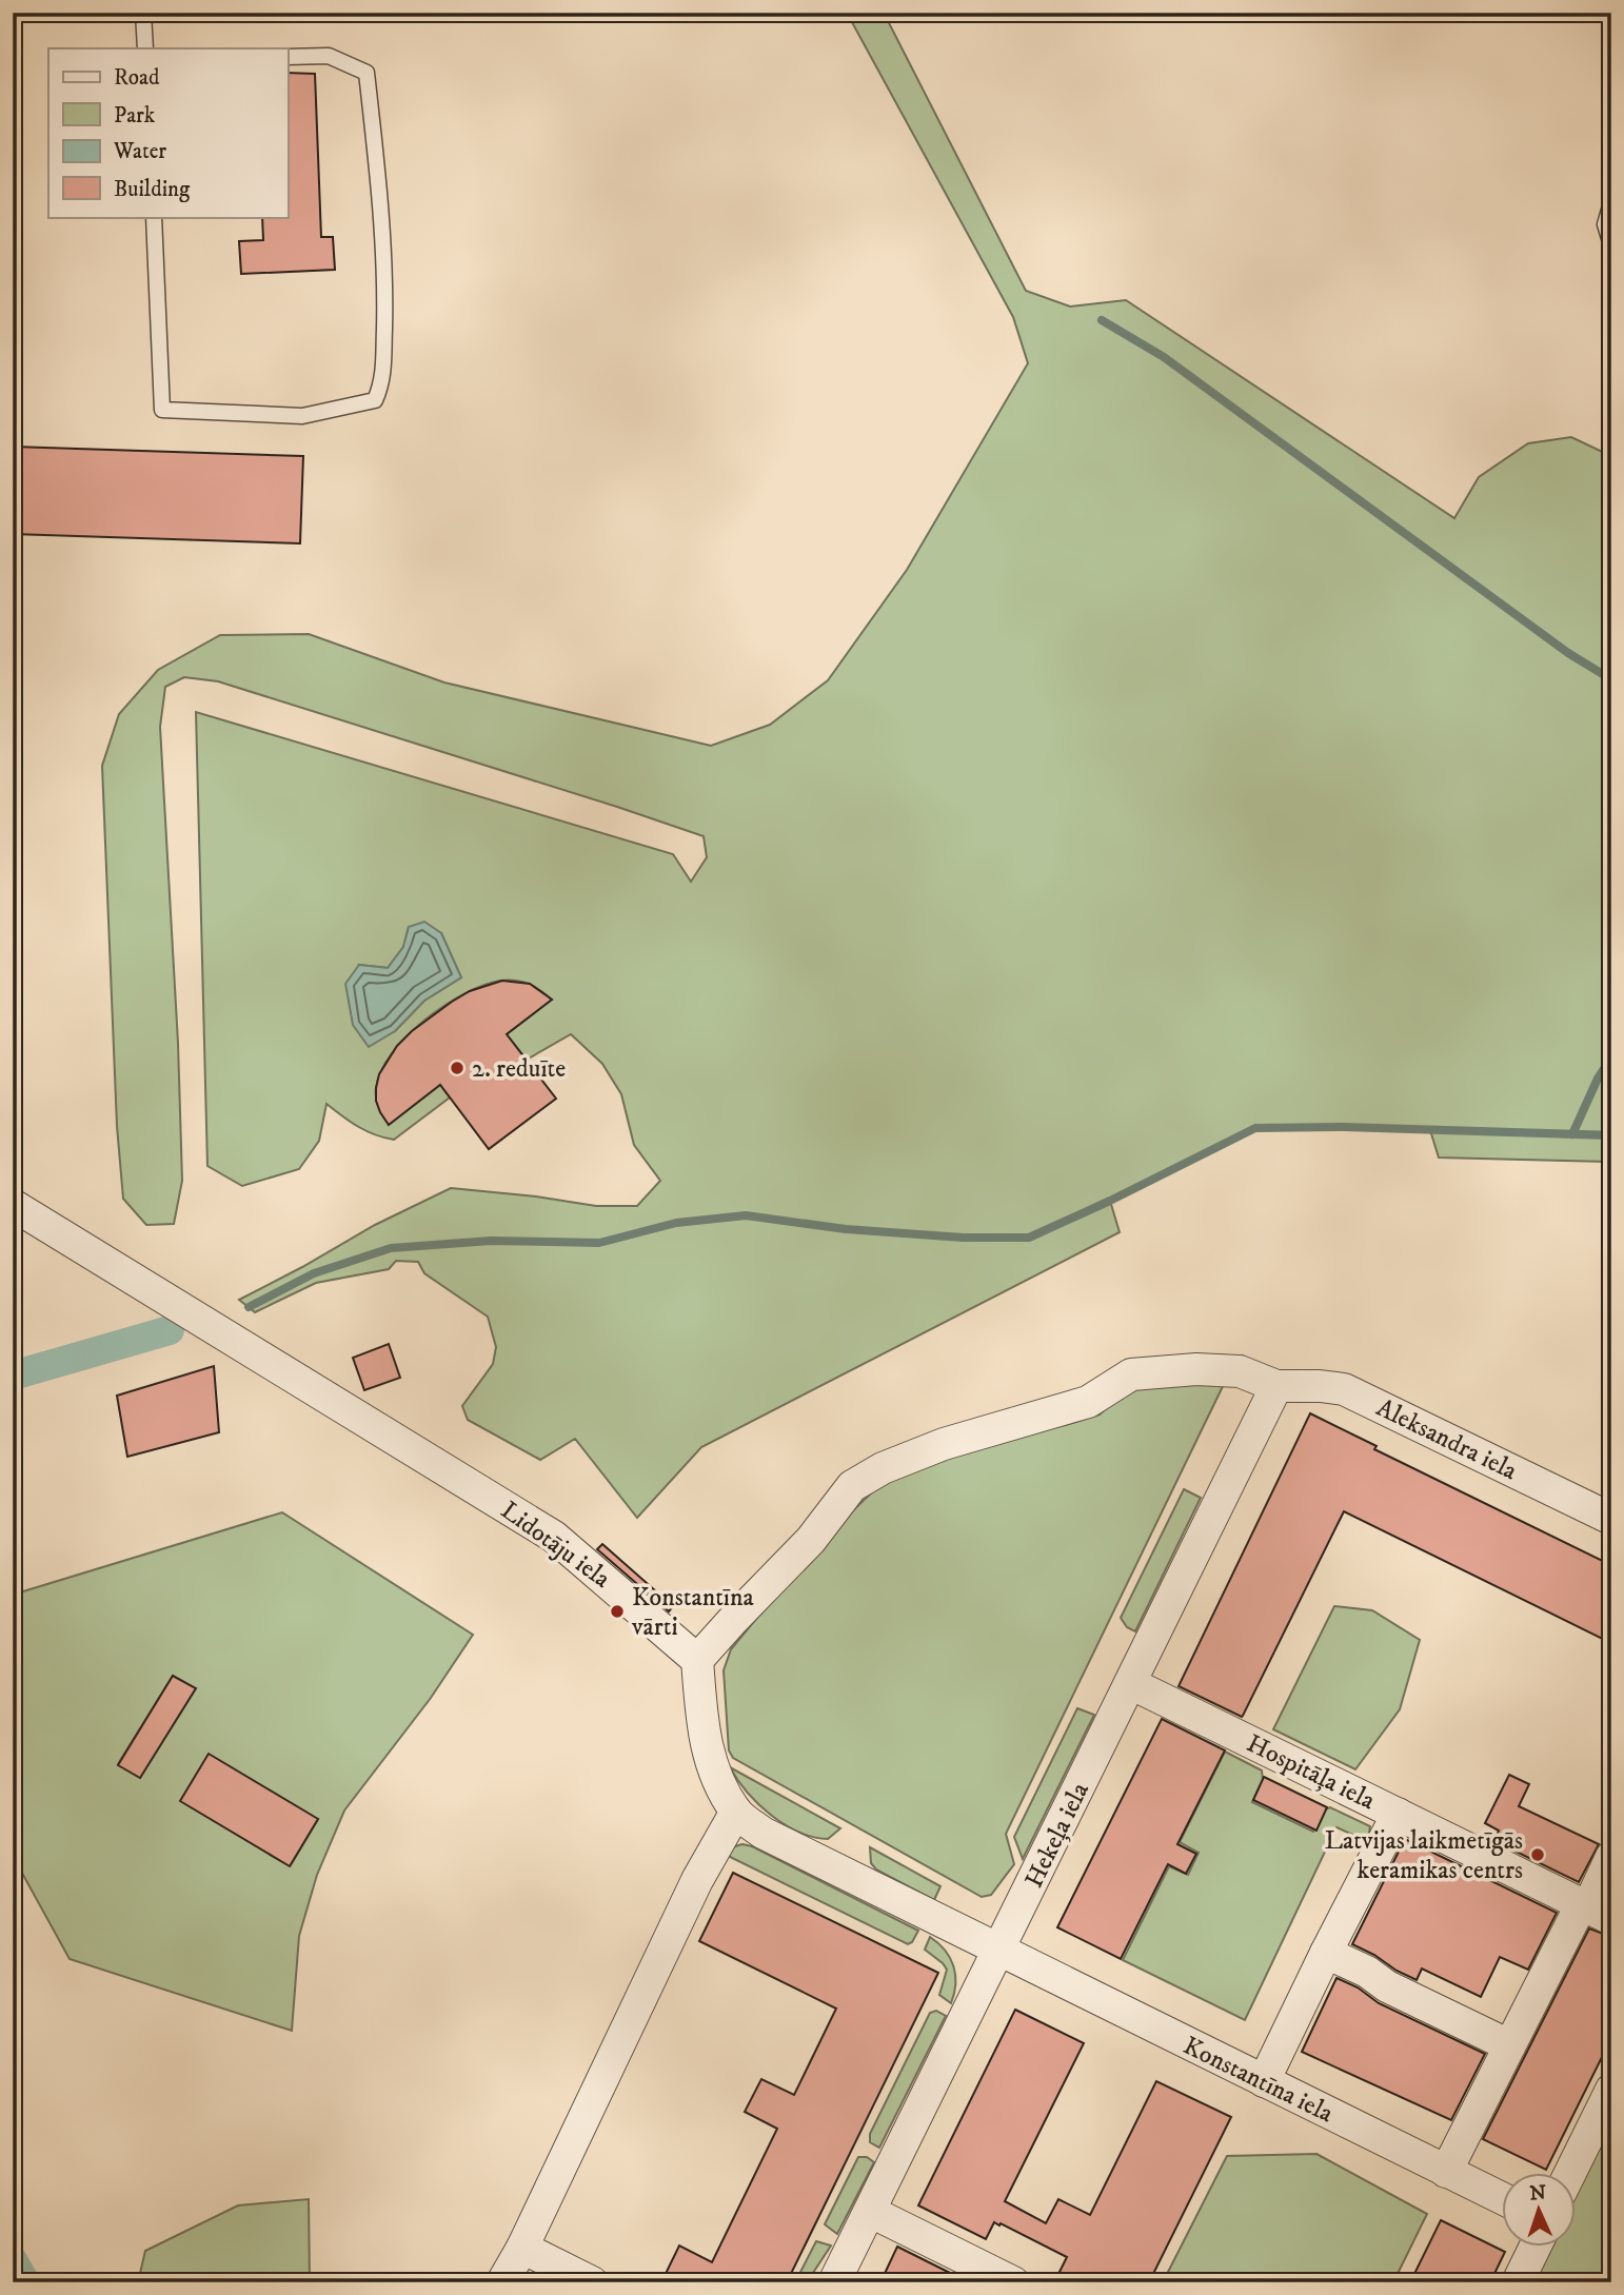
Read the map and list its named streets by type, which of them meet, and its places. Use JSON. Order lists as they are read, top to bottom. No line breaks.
{"streets":{"street":["Aleksandra iela","Lidotāju iela","Hospitāļa iela","Hekeļa iela","Konstantīna iela"]},"crossings":[["Aleksandra iela","Hekeļa iela"],["Hospitāļa iela","Hekeļa iela"],["Hekeļa iela","Konstantīna iela"]],"places":["2. reduīte","Konstantīna vārti","Latvijas laikmetīgās keramikas centrs"],"legend":["Road","Park","Water","Building"],"north":"top"}
